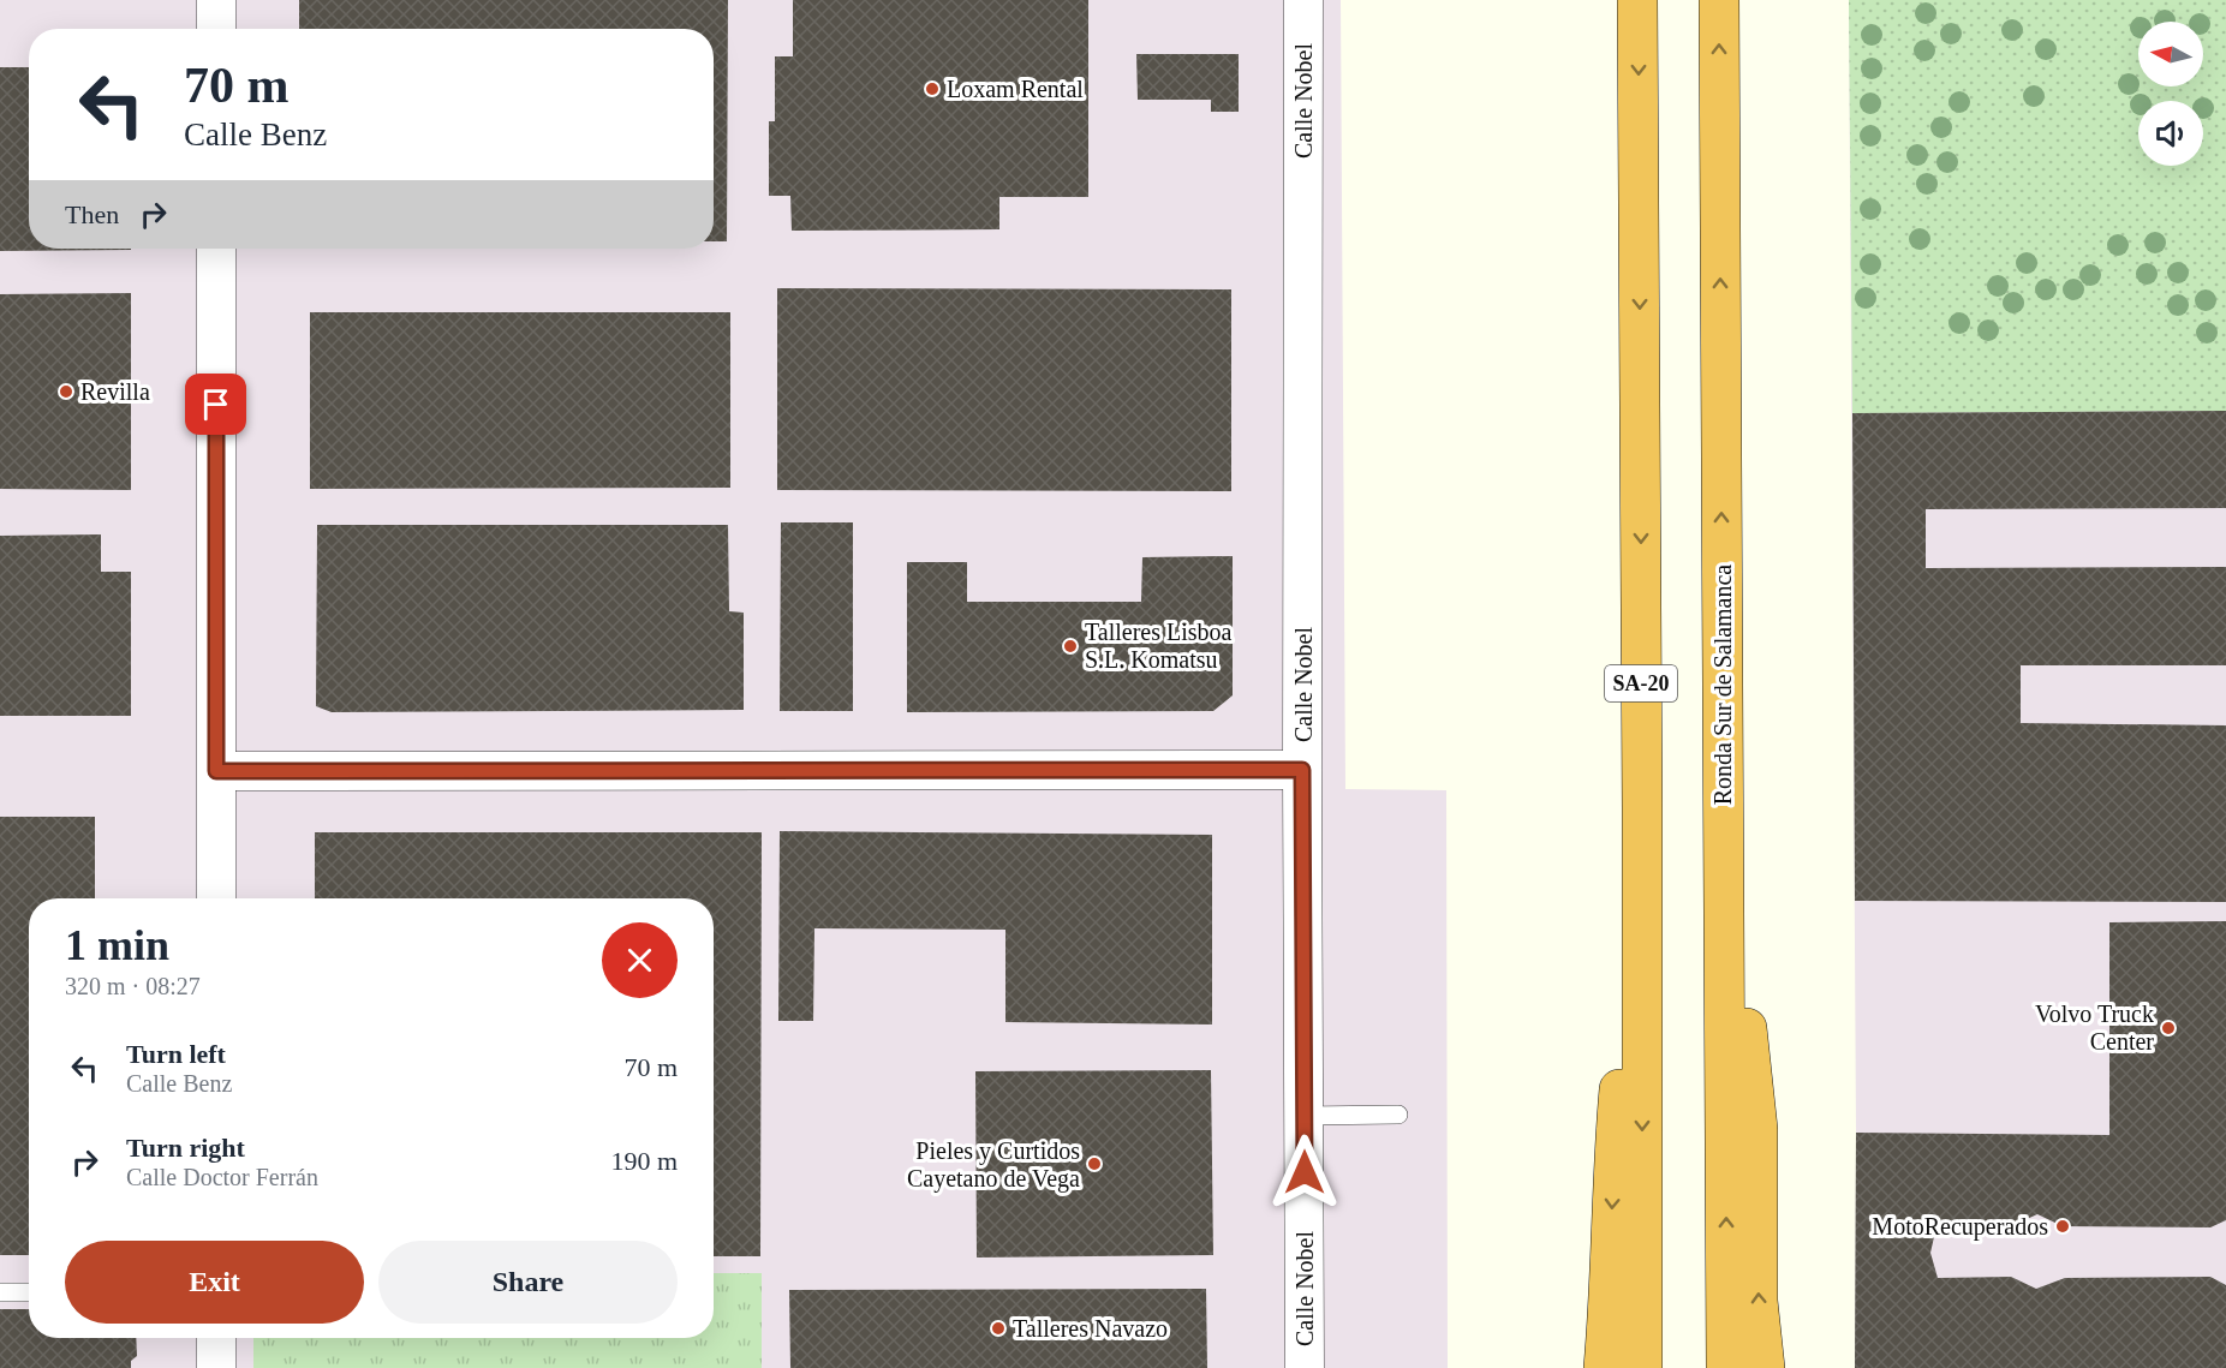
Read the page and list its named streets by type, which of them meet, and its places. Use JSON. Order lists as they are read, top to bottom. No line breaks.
{"streets":{"highway":["SA-20","Ronda Sur de Salamanca"],"street":["Calle Nobel"]},"places":["Loxam Rental","Revilla","Talleres Lisboa S.L. Komatsu","Volvo Truck Center","Pieles y Curtidos Cayetano de Vega","MotoRecuperados","Talleres Navazo"],"north":"left","page":{"turn":["70 m","Calle Benz"],"then":"Then","heading":["1 min","320 m · 08:27"],"list":[{"name":"Turn left","note":"Calle Benz","value":"70 m"},{"name":"Turn right","note":"Calle Doctor Ferrán","value":"190 m"}],"buttons":["Exit","Share"]}}
